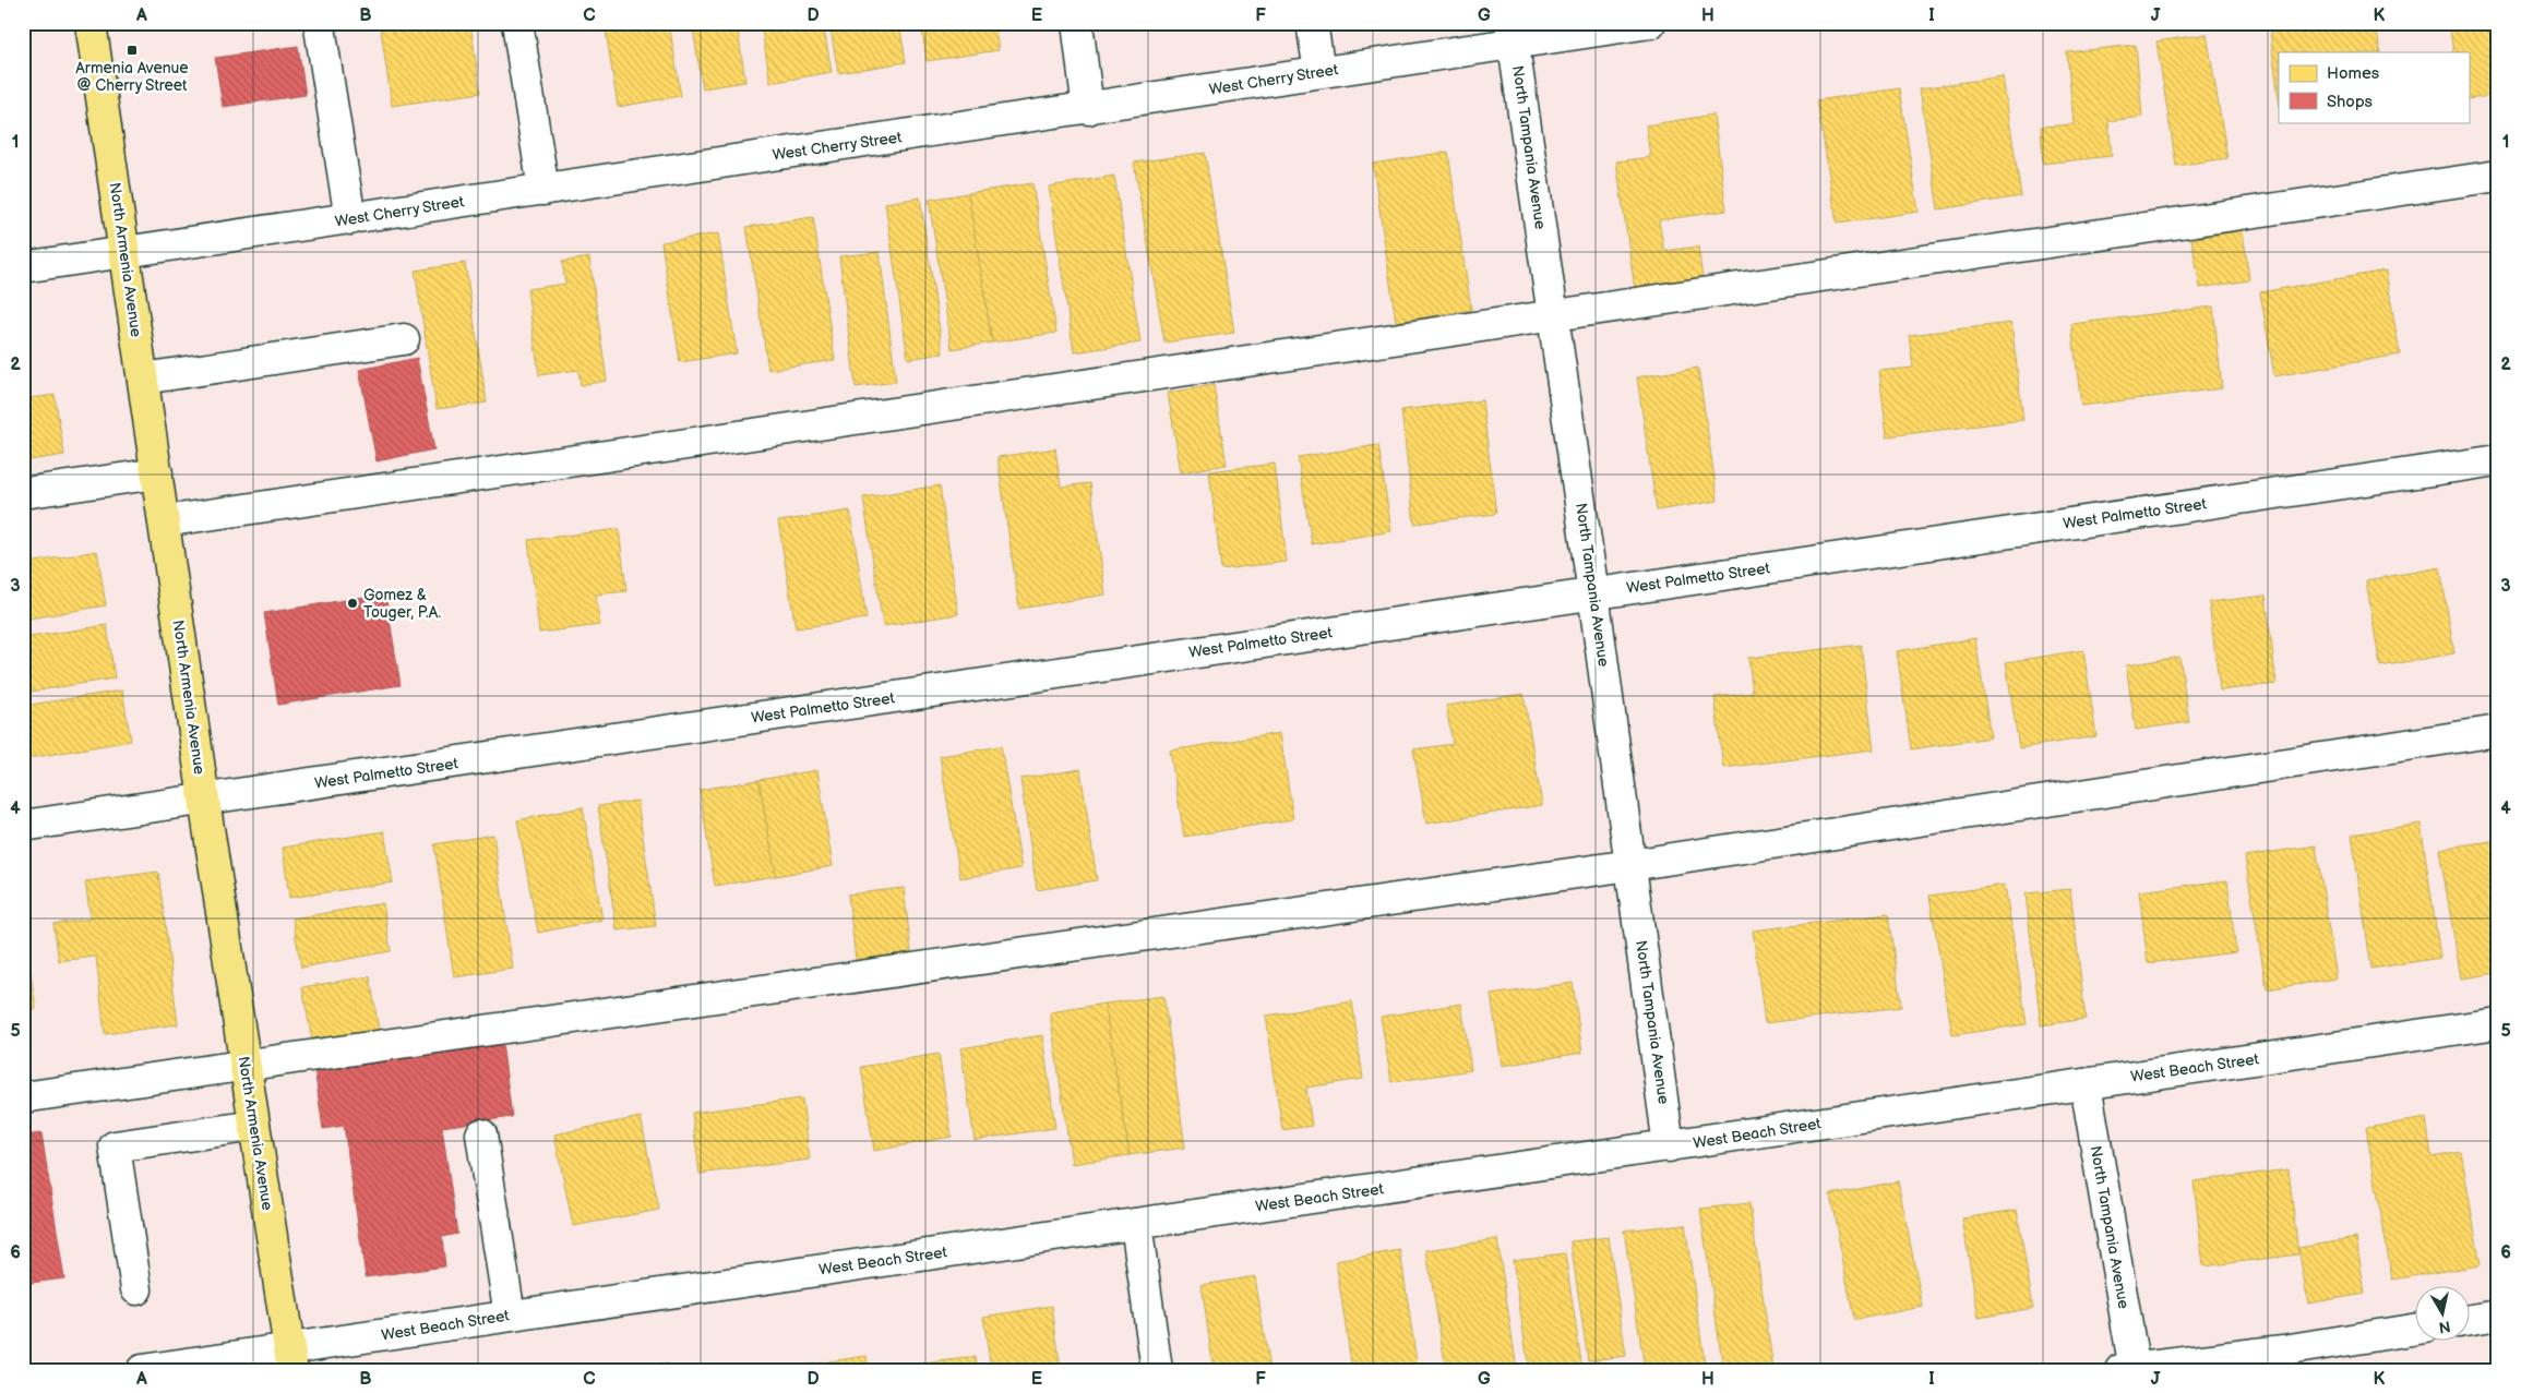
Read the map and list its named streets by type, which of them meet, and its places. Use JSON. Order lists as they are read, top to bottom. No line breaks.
{"streets":{"main road":["North Armenia Avenue"],"street":["West Cherry Street","North Tampania Avenue","West Palmetto Street","West Beach Street"]},"crossings":[["West Cherry Street","North Tampania Avenue"],["West Cherry Street","North Armenia Avenue"],["North Tampania Avenue","West Palmetto Street"],["North Tampania Avenue","West Beach Street"],["North Armenia Avenue","West Palmetto Street"],["North Armenia Avenue","West Beach Street"]],"places":{"transit":["Armenia Avenue @ Cherry Street"],"other":["Gomez & Touger, P.A."]},"legend":["Homes","Shops"],"north":"bottom","grid":{"columns":["A","B","C","D","E","F","G","H","I","J","K"],"rows":["1","2","3","4","5","6"]}}
